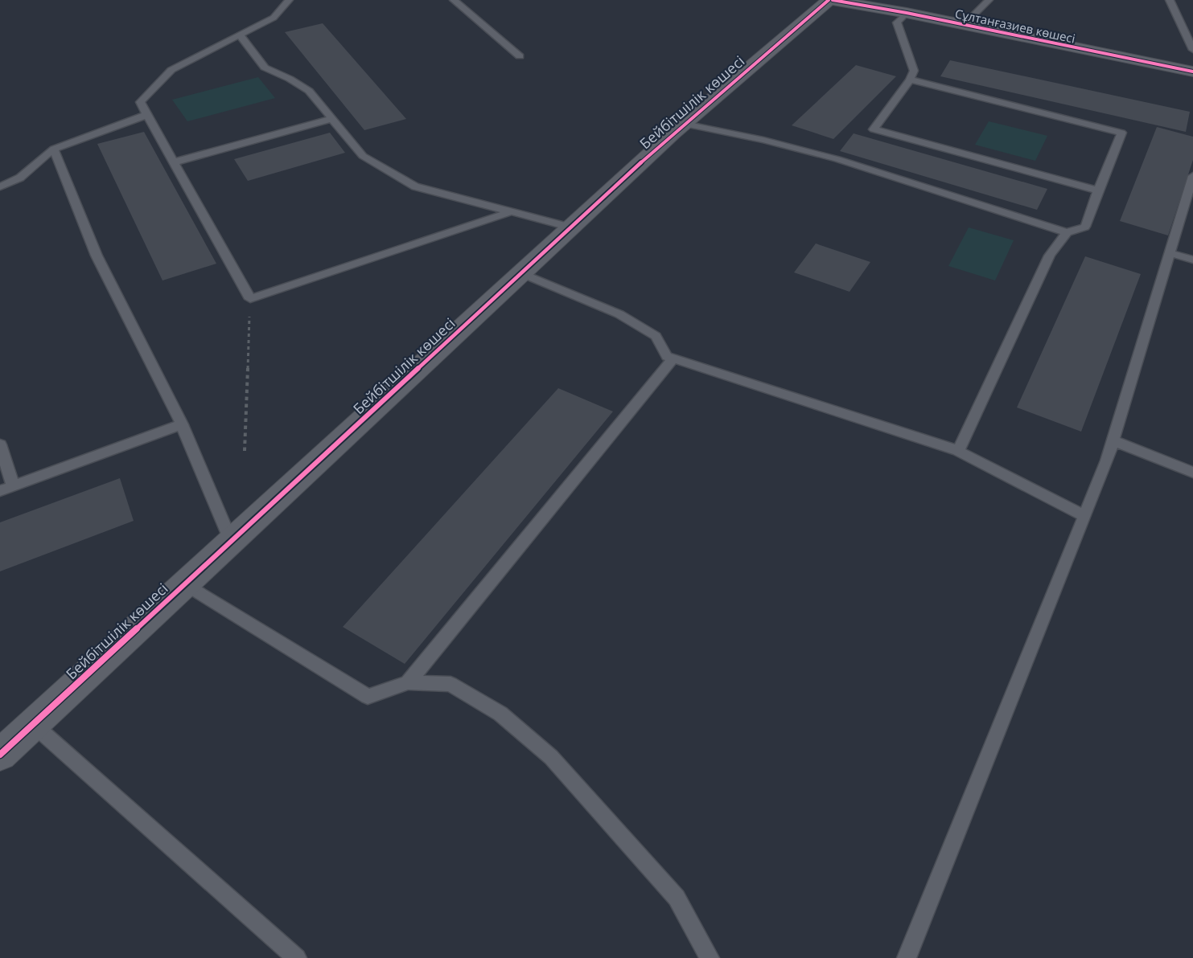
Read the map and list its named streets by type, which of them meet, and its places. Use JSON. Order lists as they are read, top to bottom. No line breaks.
{"streets":{"street":["Сұлтанғазиев көшесі","Бейбітшілік көшесі"]}}
